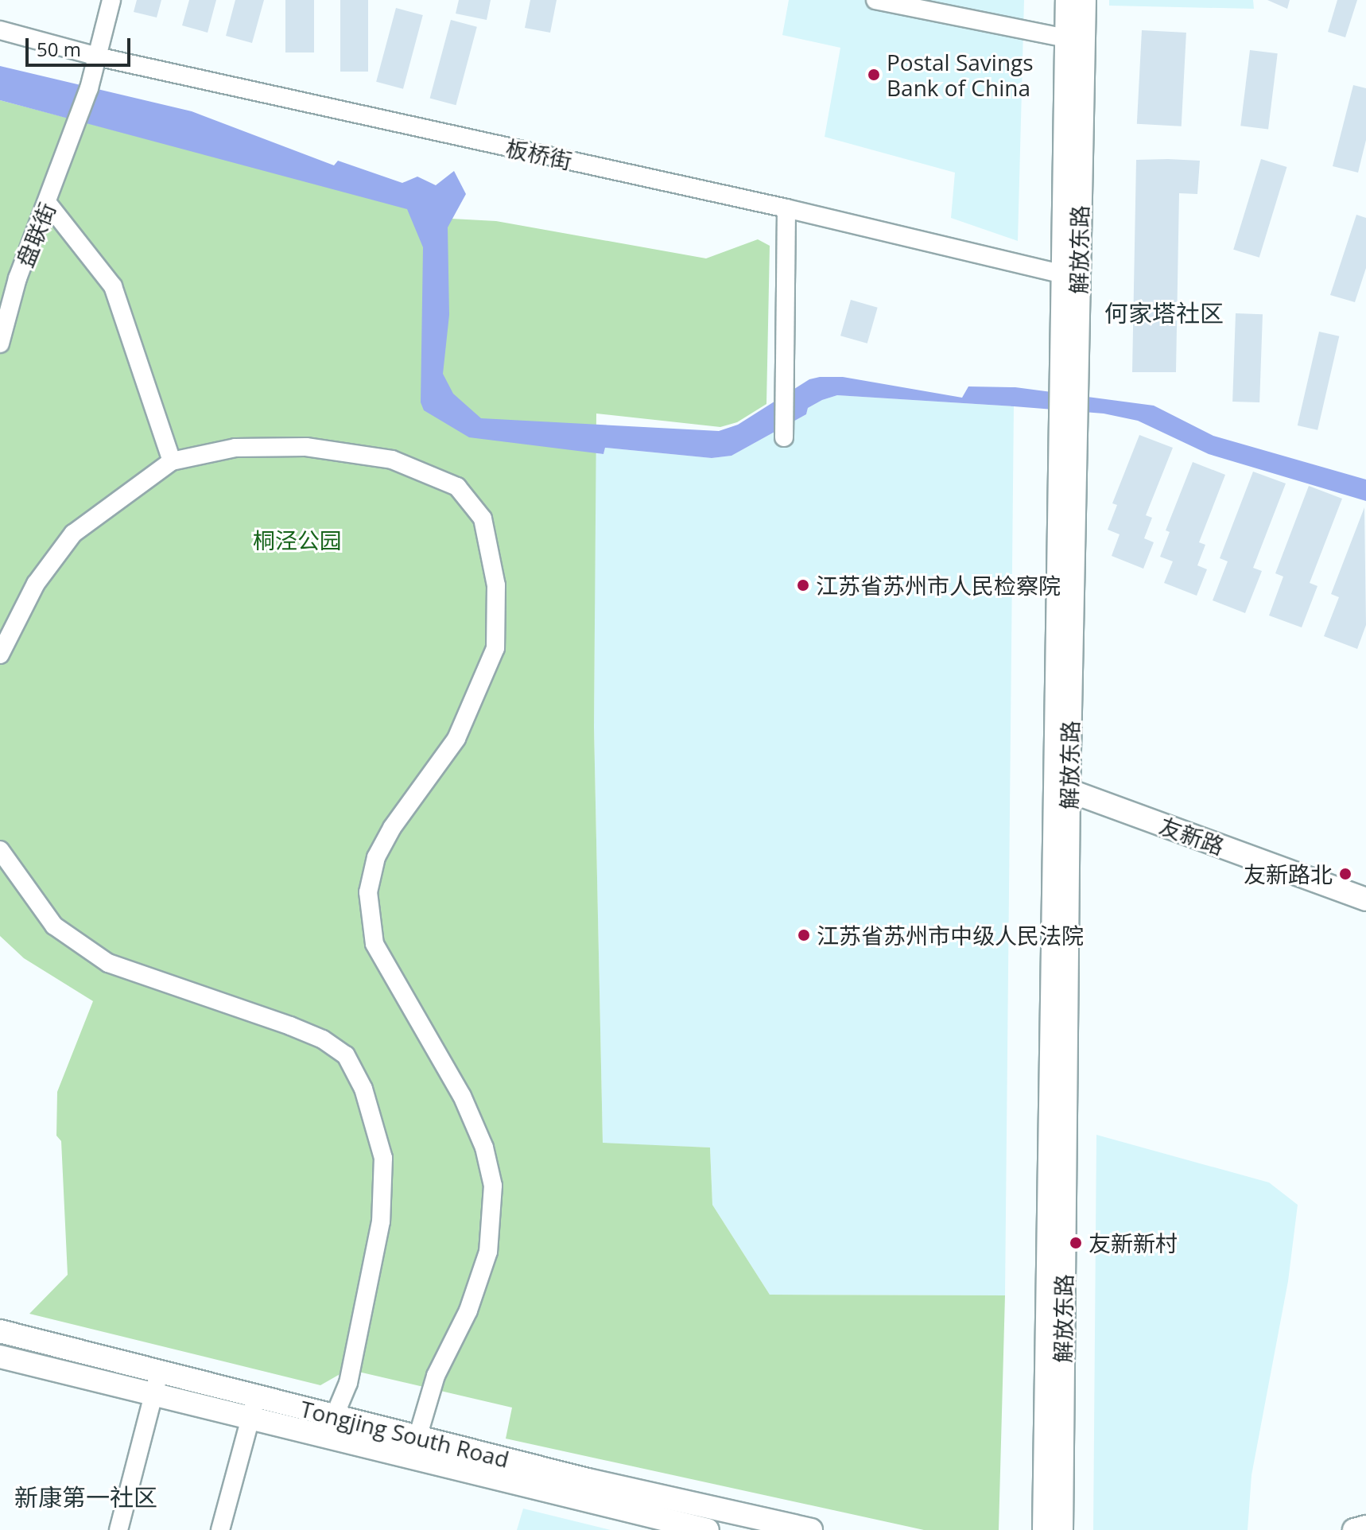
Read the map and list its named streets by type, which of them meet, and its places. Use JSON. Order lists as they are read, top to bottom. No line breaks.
{"streets":{"main road":["解放东路","友新路","Tongjing South Road"],"street":["板桥街","盘联街"]},"crossings":[["板桥街","盘联街"],["板桥街","解放东路"],["解放东路","友新路"]],"districts":["何家塔社区","新康第一社区"],"parks":["桐泾公园"],"places":["Postal Savings Bank of China","江苏省苏州市人民检察院","友新路北","江苏省苏州市中级人民法院","友新新村"],"scale_bar":"50 m"}
